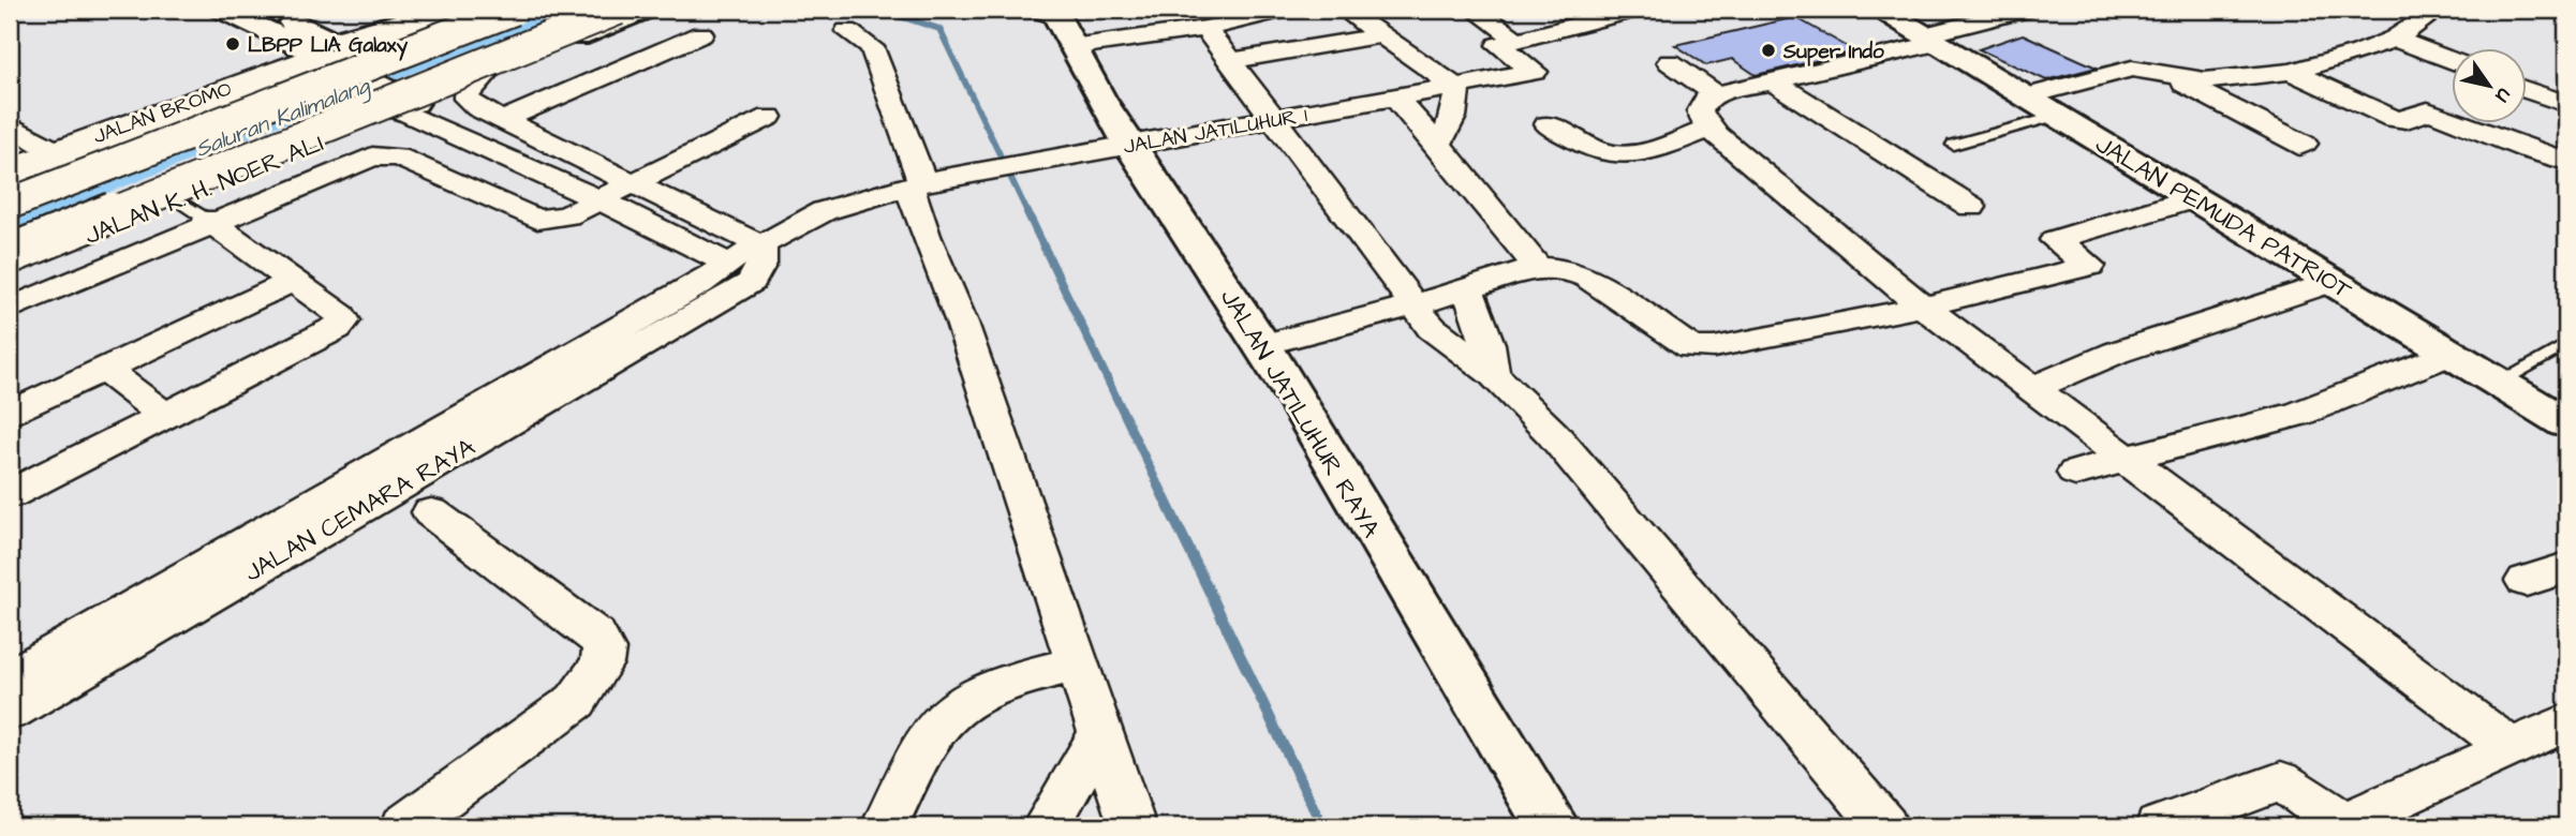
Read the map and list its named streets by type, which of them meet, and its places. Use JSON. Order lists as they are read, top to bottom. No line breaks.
{"streets":{"main road":["JALAN K. H. NOER ALI","JALAN PEMUDA PATRIOT","JALAN JATILUHUR RAYA"],"street":["JALAN BROMO","JALAN JATILUHUR 1","JALAN CEMARA RAYA"]},"crossings":[["JALAN JATILUHUR 1","JALAN JATILUHUR RAYA"],["JALAN JATILUHUR 1","JALAN CEMARA RAYA"]],"water":["Saluran Kalimalang"],"places":["LBPP LIA Galaxy","Super Indo"],"north":"bottom right"}
